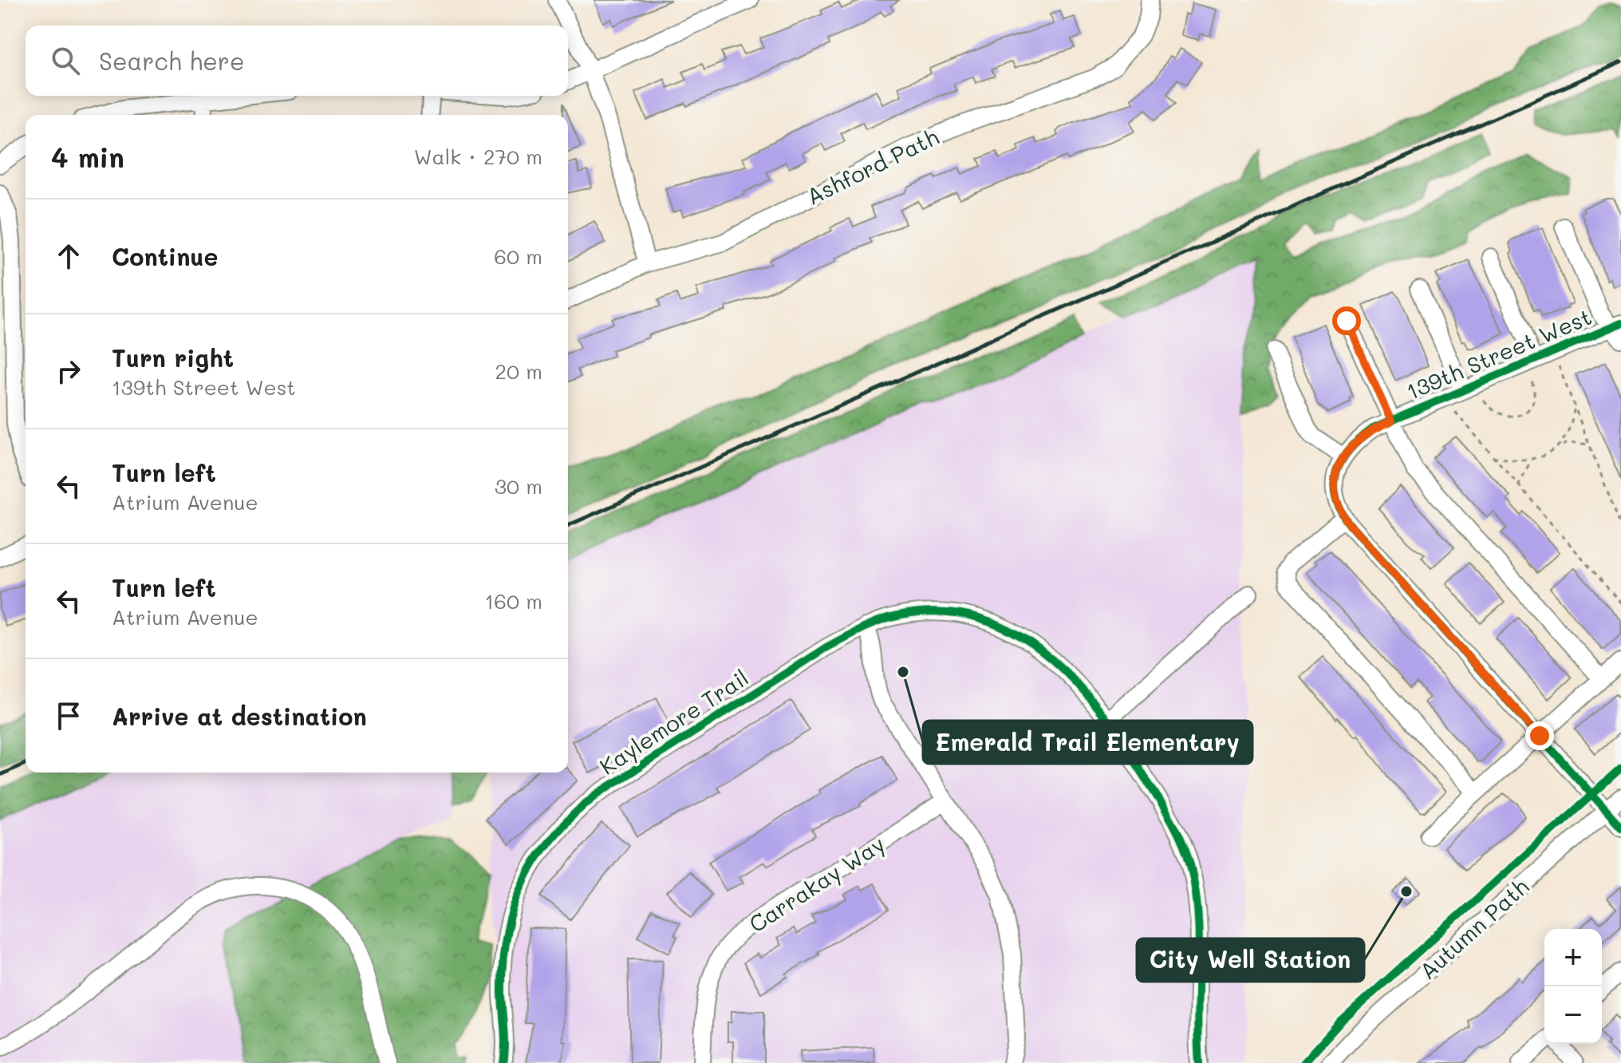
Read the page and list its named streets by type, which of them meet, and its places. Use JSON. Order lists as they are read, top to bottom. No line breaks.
{"streets":{"street":["Ashford Path","139th Street West","Kaylemore Trail","Carrakay Way","Autumn Path"]},"places":["Emerald Trail Elementary","City Well Station"],"page":{"search":"Search here","heading":["4 min","Walk · 270 m"],"list":[["Continue","60 m"],["Turn right","139th Street West","20 m"],["Turn left","Atrium Avenue","30 m"],["Turn left","Atrium Avenue","160 m"],"Arrive at destination"],"map_buttons":["+","−"]}}
